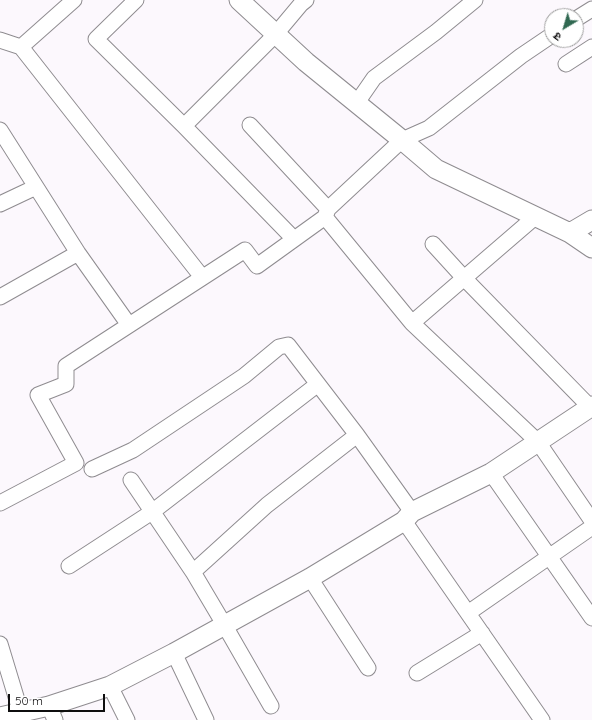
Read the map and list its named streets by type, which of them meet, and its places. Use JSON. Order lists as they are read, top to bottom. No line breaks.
{"scale_bar":"50 m","north":"bottom left"}
